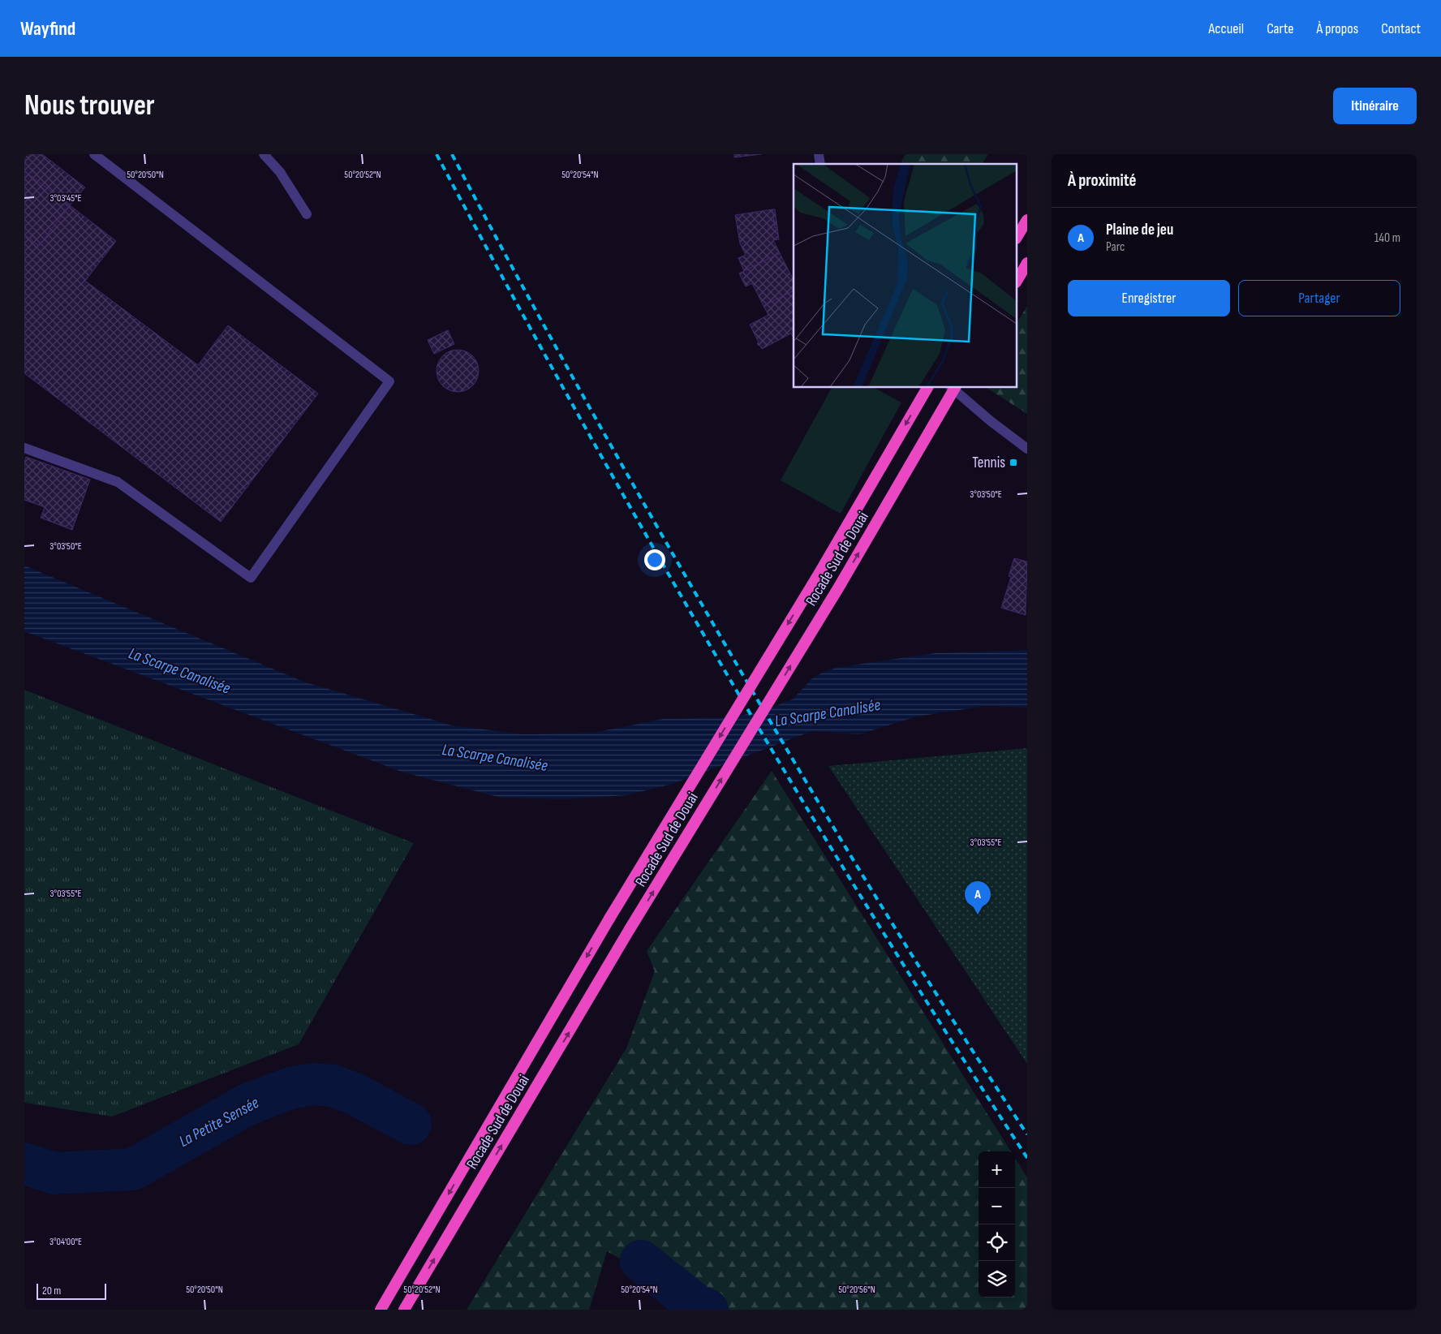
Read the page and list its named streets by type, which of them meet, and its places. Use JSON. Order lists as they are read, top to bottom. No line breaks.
{"streets":{"highway":["Rocade Sud de Douai"]},"water":["La Scarpe Canalisée","La Petite Sensée"],"places":{"transit":["Tennis"]},"scale_bar":"20 m","page":{"header":"Wayfind","nav":["Accueil","Carte","À propos","Contact"],"buttons":["Itinéraire",["Enregistrer","Partager"]],"title":"Nous trouver","heading":"À proximité","list":[{"mark":"A","name":"Plaine de jeu","note":"Parc","value":"140 m"}],"pins":"A","map_buttons":["+","−"],"scale":"20 m"},"coordinates":["50°20'50\"N","50°20'52\"N","50°20'54\"N","3°03'45\"E","3°03'50\"E","3°03'55\"E","3°04'00\"E","50°20'56\"N"]}
